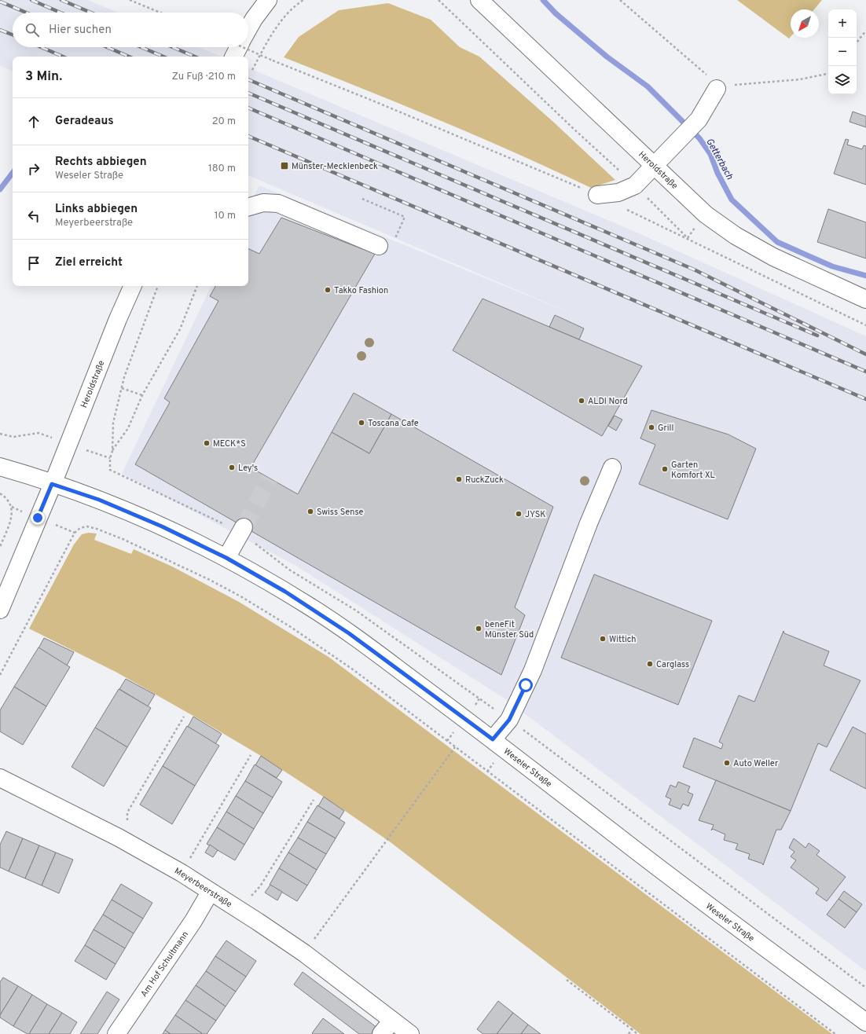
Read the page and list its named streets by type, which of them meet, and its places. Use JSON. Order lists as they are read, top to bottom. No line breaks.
{"streets":{"main road":["Heroldstraße","Weseler Straße","Meyerbeerstraße","Am Hof Schultmann"]},"crossings":[["Heroldstraße","Weseler Straße"],["Meyerbeerstraße","Am Hof Schultmann"]],"water":["Getterbach"],"places":{"transit":["Münster-Mecklenbeck"],"other":["Takko Fashion","ALDI Nord","Toscana Cafe","Grill","MECK*S","Ley's","Garten Komfort XL","RuckZuck","Swiss Sense","JYSK","beneFit Münster Süd","Wittich","Carglass","Auto Weller"]},"north":"bottom left","page":{"map_buttons":["+","−"],"search":"Hier suchen","heading":["3 Min.","Zu Fuß · 210 m"],"list":[["Geradeaus","20 m"],["Rechts abbiegen","Weseler Straße","180 m"],["Links abbiegen","Meyerbeerstraße","10 m"],"Ziel erreicht"]}}
